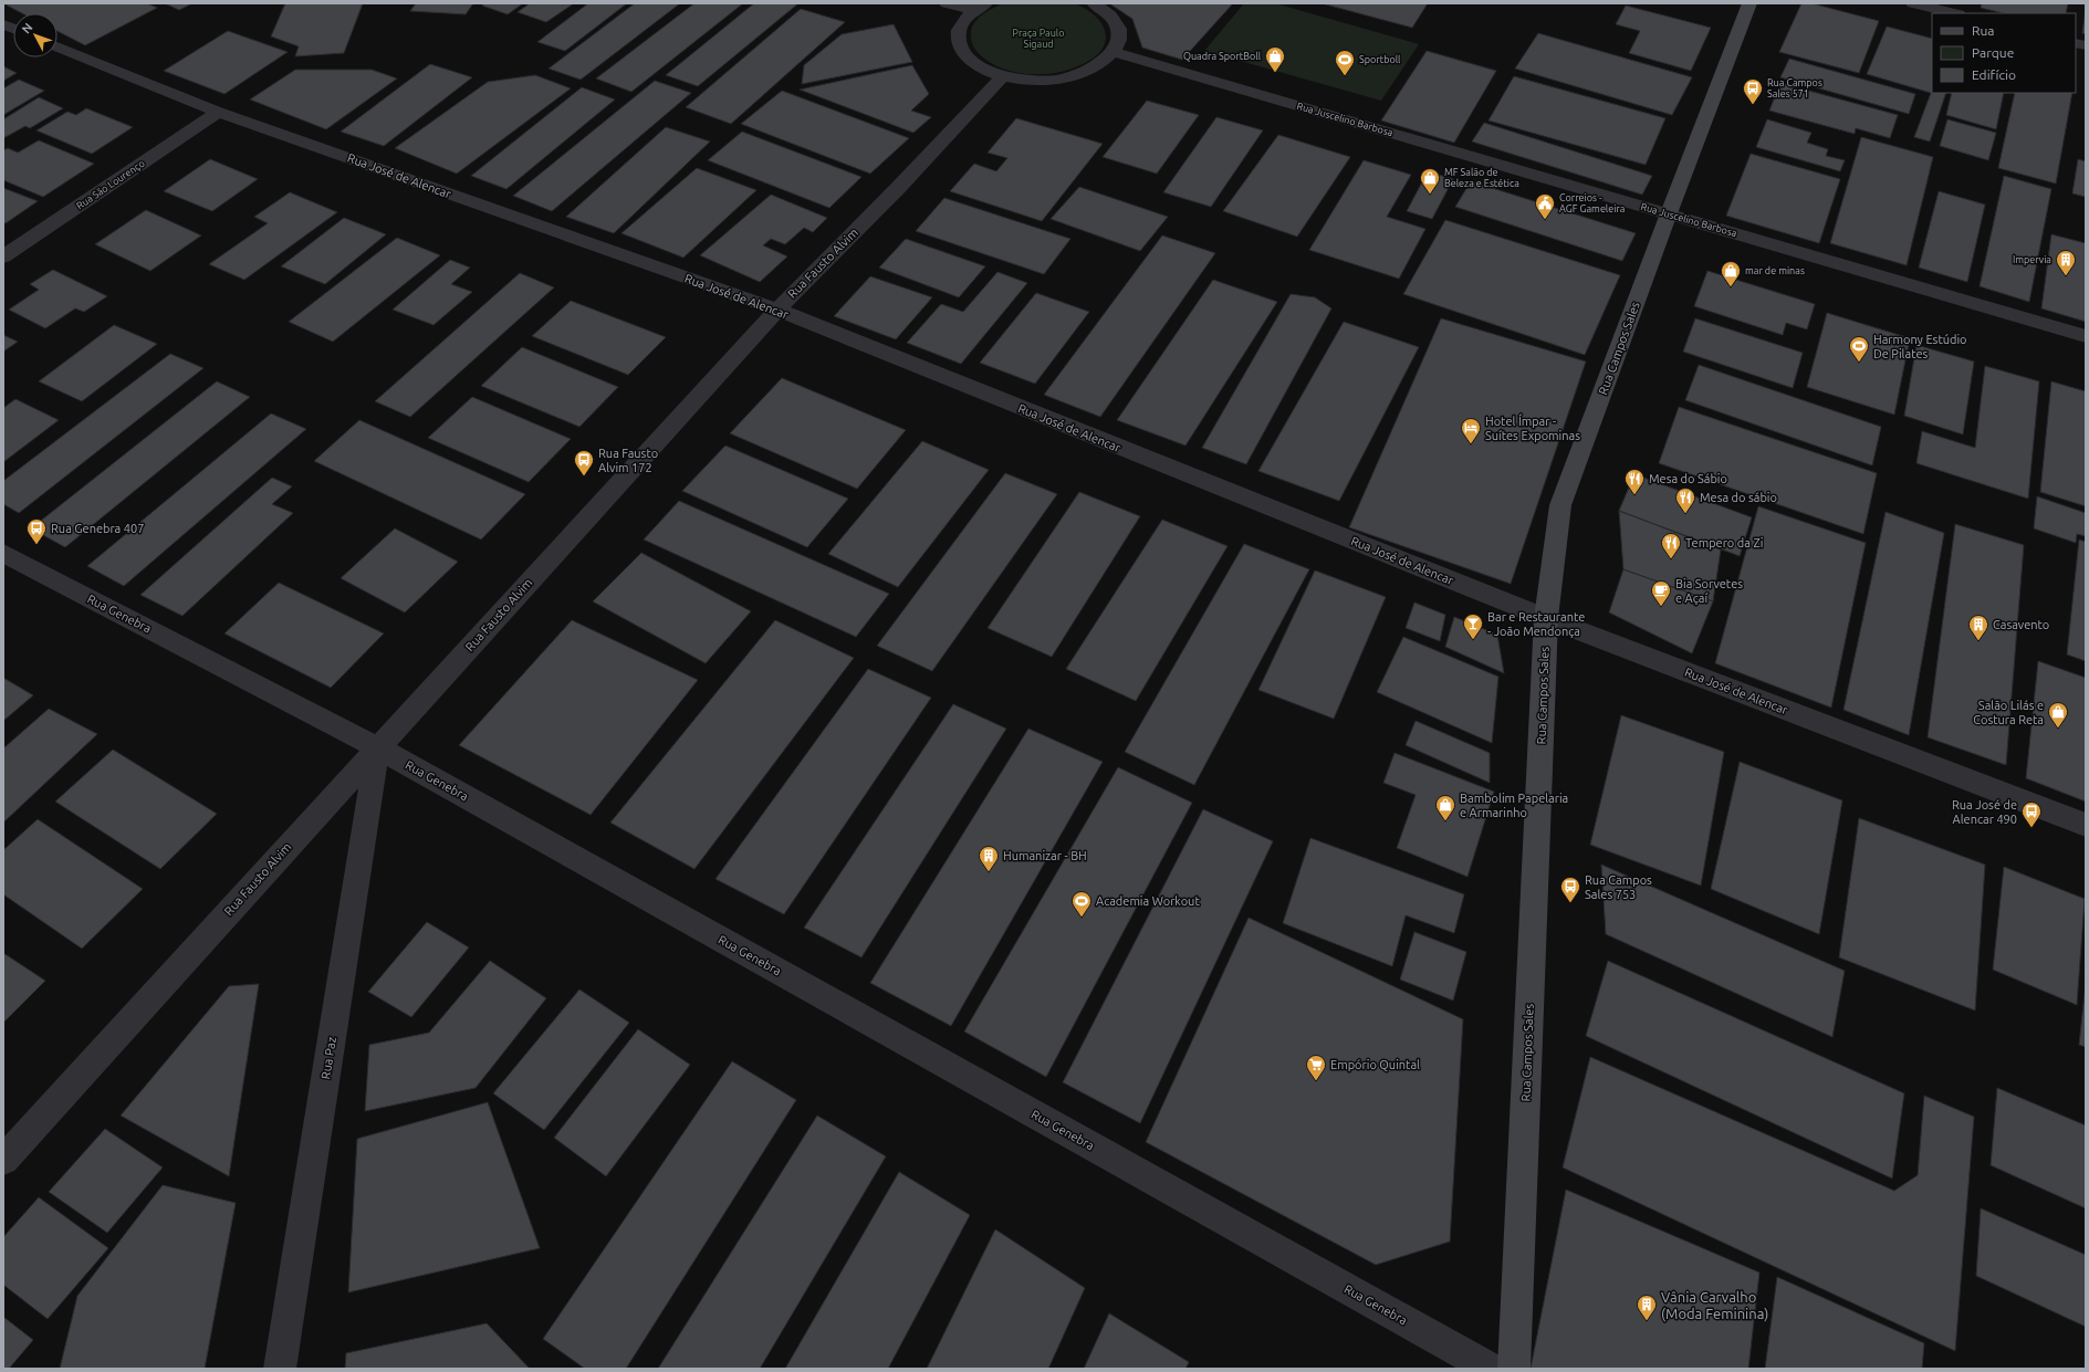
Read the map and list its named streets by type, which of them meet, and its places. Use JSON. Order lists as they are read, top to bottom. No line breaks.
{"streets":{"street":["Rua Juscelino Barbosa","Rua José de Alencar","Rua São Lourenço","Rua Fausto Alvim","Rua Campos Sales","Rua Genebra","Rua Paz"]},"crossings":[["Rua Juscelino Barbosa","Rua Campos Sales"],["Rua José de Alencar","Rua São Lourenço"],["Rua José de Alencar","Rua Fausto Alvim"],["Rua José de Alencar","Rua Campos Sales"],["Rua Fausto Alvim","Rua Genebra"],["Rua Fausto Alvim","Rua Paz"],["Rua Genebra","Rua Paz"]],"parks":["Praça Paulo Sigaud"],"places":{"shop":["Quadra SportBoll","MF Salão de Beleza e Estética","mar de minas","Salão Lilás e Costura Reta","Bambolim Papelaria e Armarinho"],"sports":["Sportboll","Harmony Estúdio De Pilates","Academia Workout"],"bus stop":["Rua Campos Sales 571","Rua Fausto Alvim 172","Rua Genebra 407","Rua José de Alencar 490","Rua Campos Sales 753"],"public building":["Correios - AGF Gameleira"],"building":["Impervia","Casavento","Humanizar - BH","Vânia Carvalho (Moda Feminina)"],"hotel":["Hotel Ímpar - Suítes Expominas"],"restaurant":["Mesa do Sábio","Mesa do sábio","Tempero da Zi"],"cafe":["Bia Sorvetes e Açaí"],"bar":["Bar e Restaurante - João Mendonça"],"supermarket":["Empório Quintal"]},"legend":["Rua","Parque","Edifício"],"north":"top left"}
